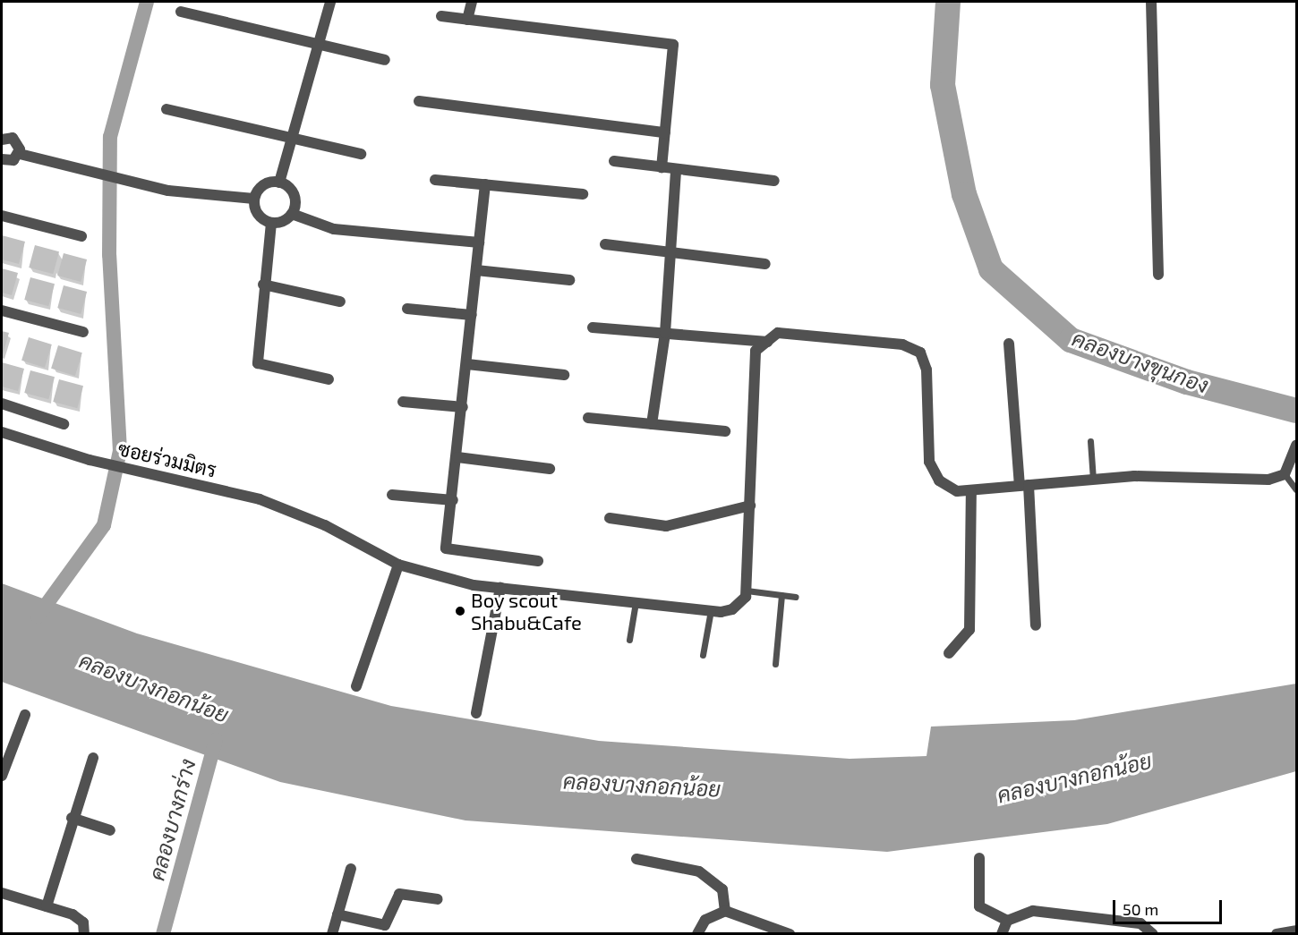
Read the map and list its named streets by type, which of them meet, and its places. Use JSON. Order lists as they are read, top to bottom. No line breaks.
{"streets":{"street":["ซอยร่วมมิตร"]},"water":["คลองบางขุนกอง","คลองบางกอกน้อย","คลองบางกร่าง"],"places":["Boy scout Shabu&Cafe"],"scale_bar":"50 m"}
